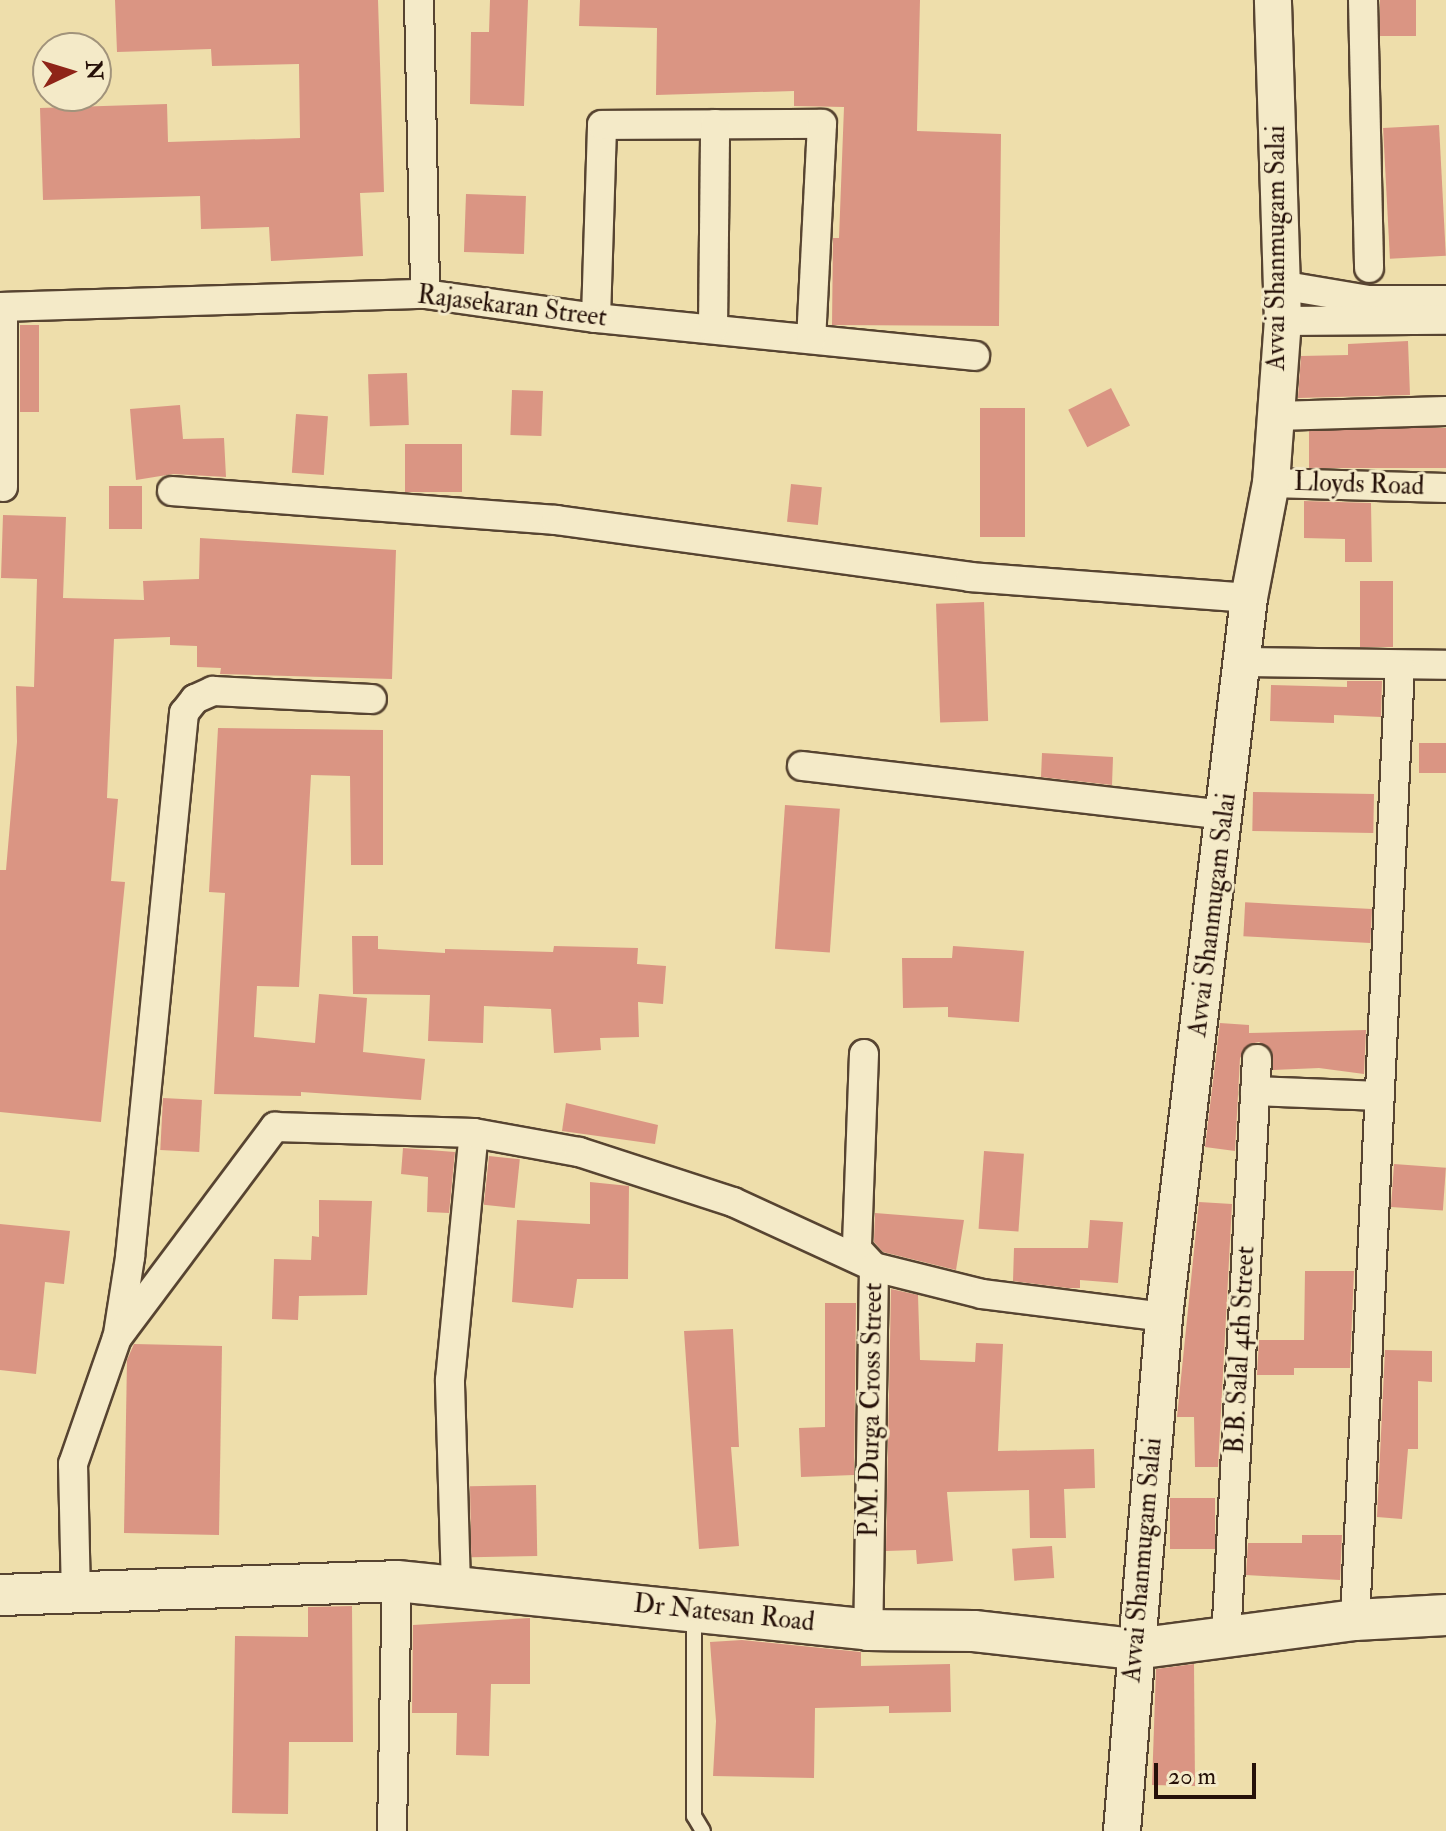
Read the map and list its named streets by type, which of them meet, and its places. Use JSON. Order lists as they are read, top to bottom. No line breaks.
{"streets":{"main road":["Dr Natesan Road"],"street":["Avvai Shanmugam Salai","Rajasekaran Street","Lloyds Road","B.B. Salal 4th Street","P.M. Durga Cross Street"]},"crossings":[["Avvai Shanmugam Salai","Lloyds Road"],["Avvai Shanmugam Salai","Dr Natesan Road"],["B.B. Salal 4th Street","Dr Natesan Road"],["P.M. Durga Cross Street","Dr Natesan Road"]],"scale_bar":"20 m","north":"right"}
